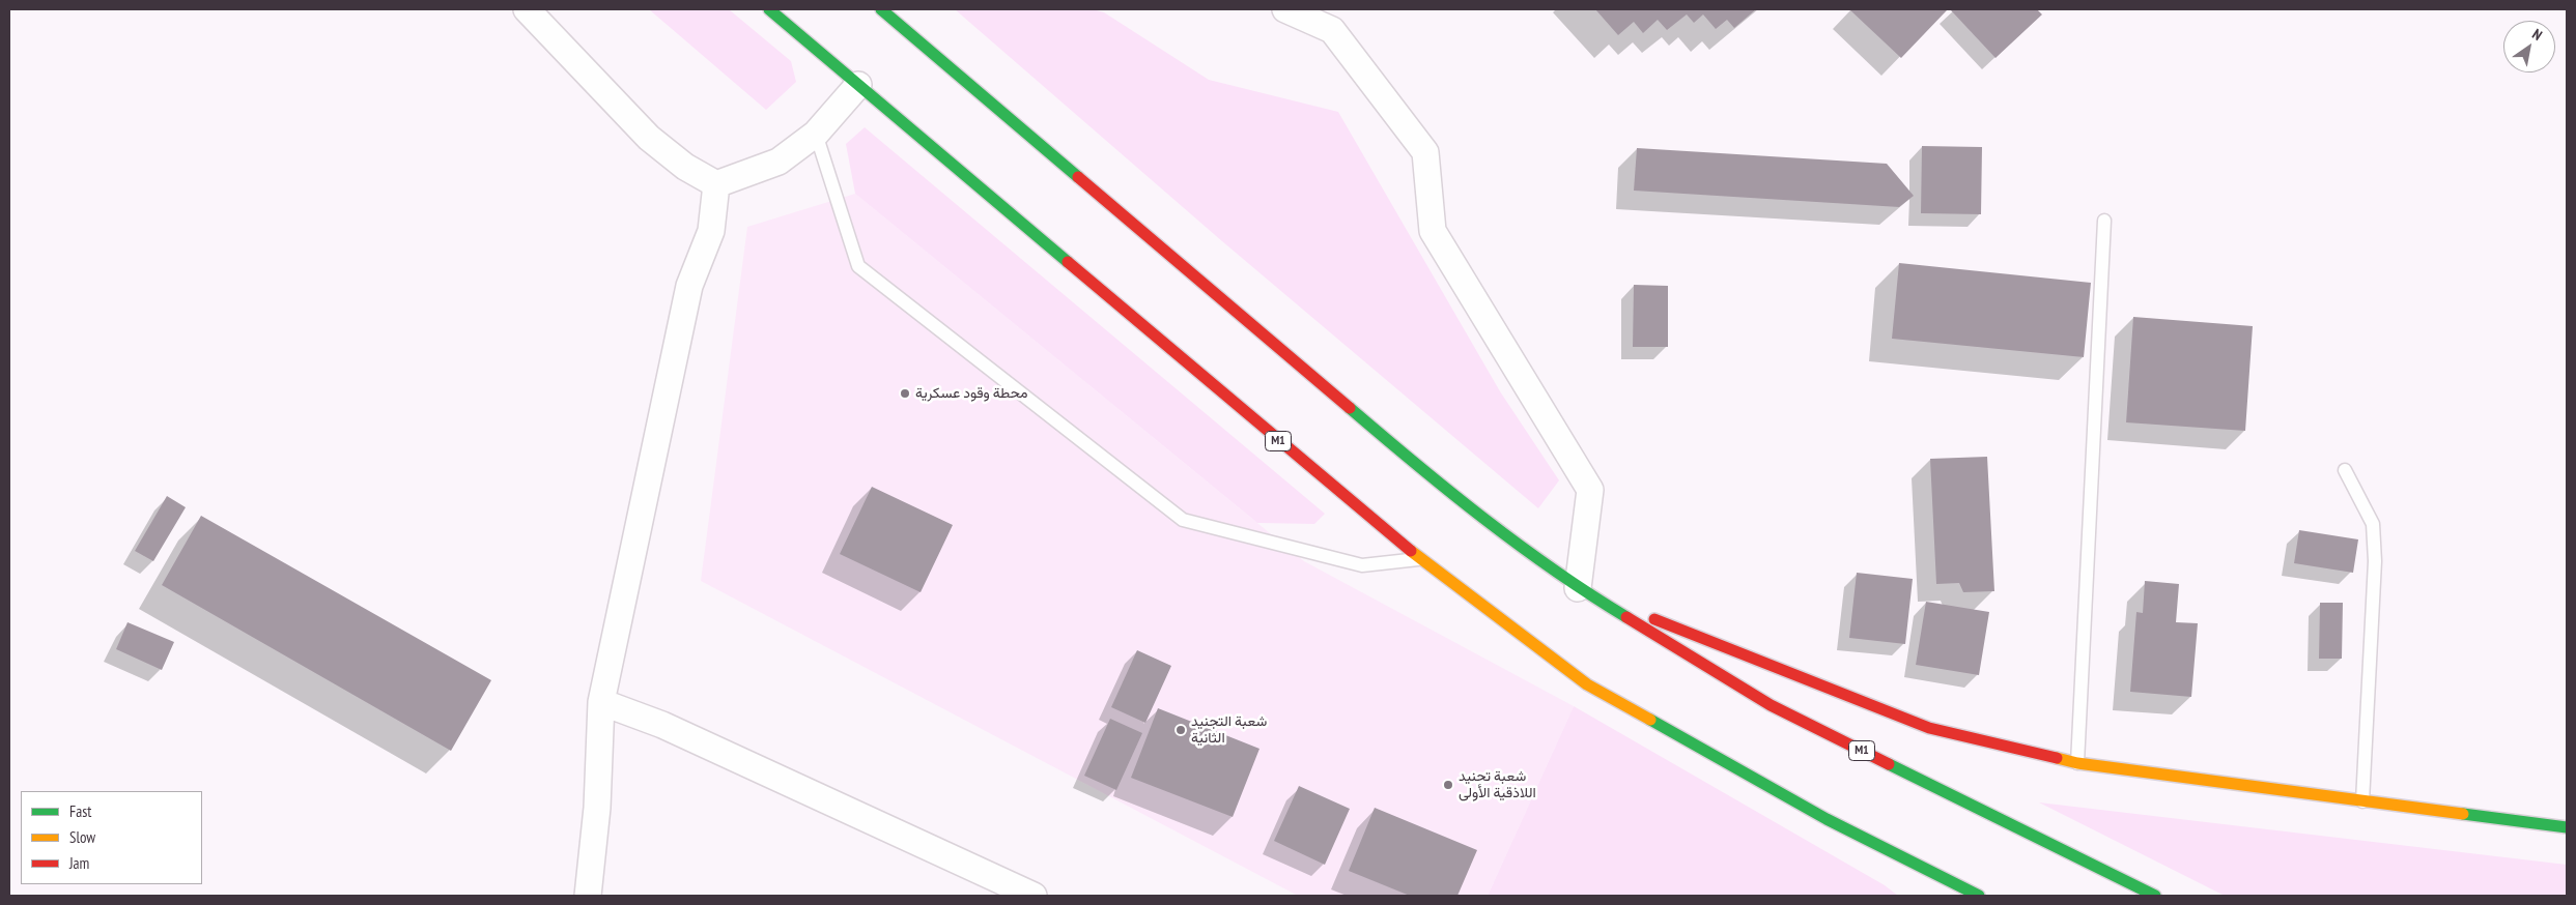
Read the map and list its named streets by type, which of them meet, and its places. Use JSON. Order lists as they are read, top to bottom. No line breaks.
{"streets":{"highway":["M1"]},"places":["محطة وقود عسكرية","شعبة التجنيد الثانية","شعبة تجنيد اللاذقية الأولى"],"legend":["Fast","Slow","Jam"],"north":"top right"}
